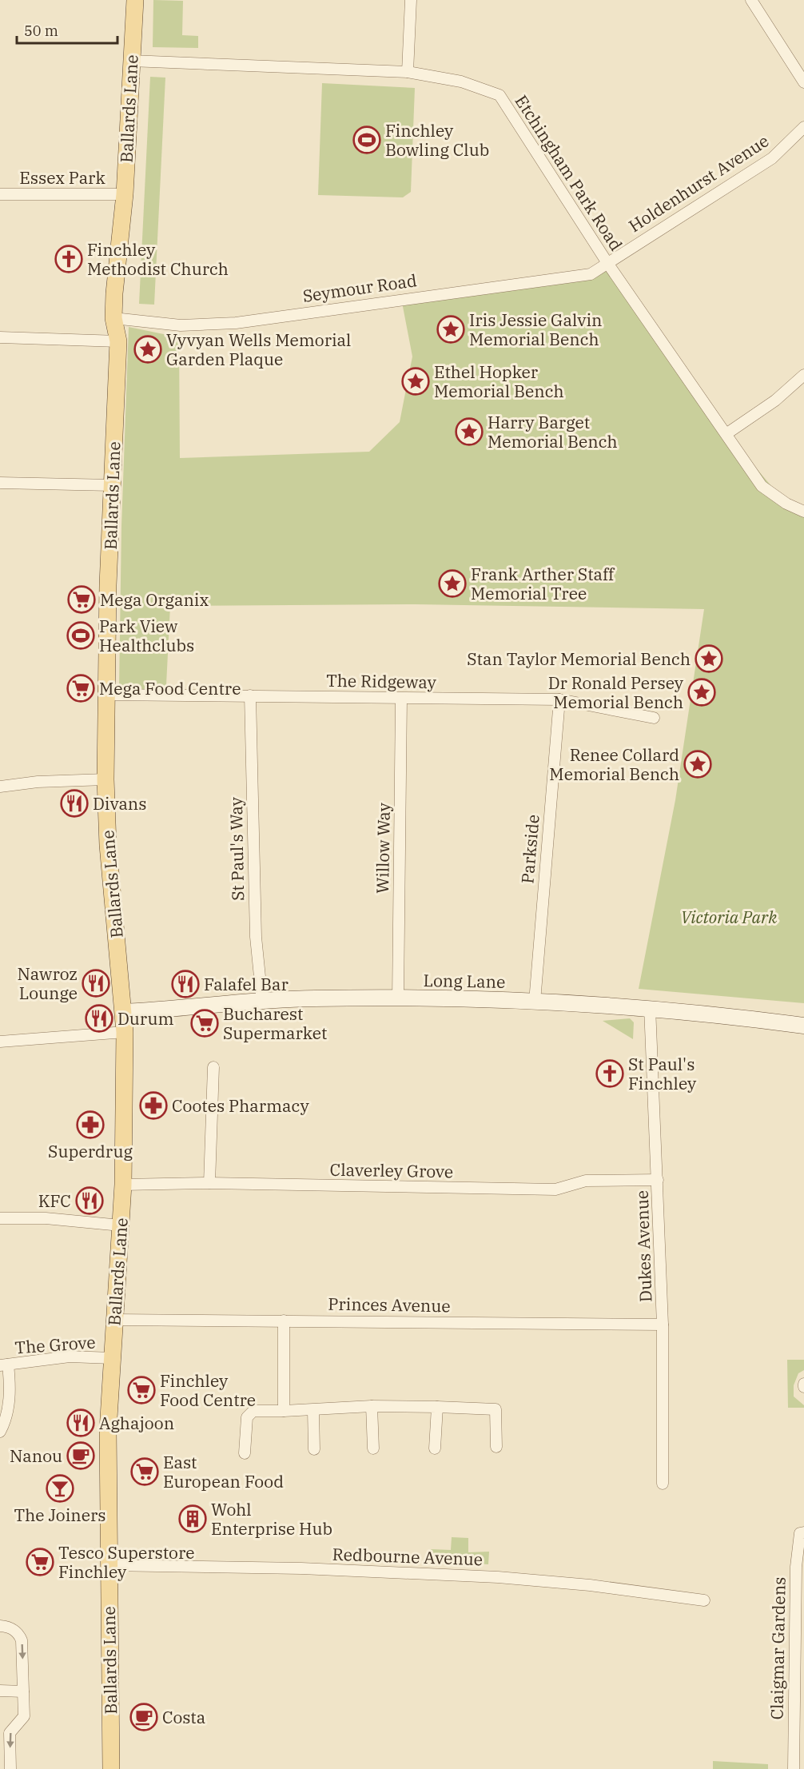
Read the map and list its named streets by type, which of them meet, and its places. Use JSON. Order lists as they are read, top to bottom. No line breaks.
{"streets":{"main road":["Ballards Lane"],"street":["Etchingham Park Road","Essex Park","Holdenhurst Avenue","Seymour Road","The Ridgeway","Willow Way","St Paul's Way","Parkside","Long Lane","Claverley Grove","Dukes Avenue","Princes Avenue","The Grove","Redbourne Avenue","Claigmar Gardens"]},"crossings":[["Ballards Lane","Etchingham Park Road"],["Ballards Lane","Essex Park"],["Ballards Lane","Seymour Road"],["Ballards Lane","The Ridgeway"],["Ballards Lane","Long Lane"],["Ballards Lane","Claverley Grove"],["Ballards Lane","Princes Avenue"],["Ballards Lane","The Grove"],["Ballards Lane","Redbourne Avenue"],["Etchingham Park Road","Holdenhurst Avenue"],["Etchingham Park Road","Seymour Road"],["Holdenhurst Avenue","Seymour Road"],["The Ridgeway","Willow Way"],["The Ridgeway","St Paul's Way"],["The Ridgeway","Parkside"],["Willow Way","Long Lane"],["St Paul's Way","Long Lane"],["Parkside","Long Lane"],["Long Lane","Dukes Avenue"],["Claverley Grove","Dukes Avenue"],["Dukes Avenue","Princes Avenue"]],"parks":["Victoria Park"],"places":{"sports":["Finchley Bowling Club","Park View Healthclubs"],"church":["Finchley Methodist Church","St Paul's Finchley"],"place":["Iris Jessie Galvin Memorial Bench","Vyvyan Wells Memorial Garden Plaque","Ethel Hopker Memorial Bench","Harry Barget Memorial Bench","Frank Arther Staff Memorial Tree","Stan Taylor Memorial Bench","Dr Ronald Persey Memorial Bench","Renee Collard Memorial Bench"],"supermarket":["Mega Organix","Mega Food Centre","Bucharest Supermarket","Finchley Food Centre","East European Food","Tesco Superstore Finchley"],"restaurant":["Divans","Nawroz Lounge","Falafel Bar","Durum","KFC","Aghajoon"],"pharmacy":["Cootes Pharmacy","Superdrug"],"cafe":["Nanou","Costa"],"bar":["The Joiners"],"building":["Wohl Enterprise Hub"]},"scale_bar":"50 m"}
